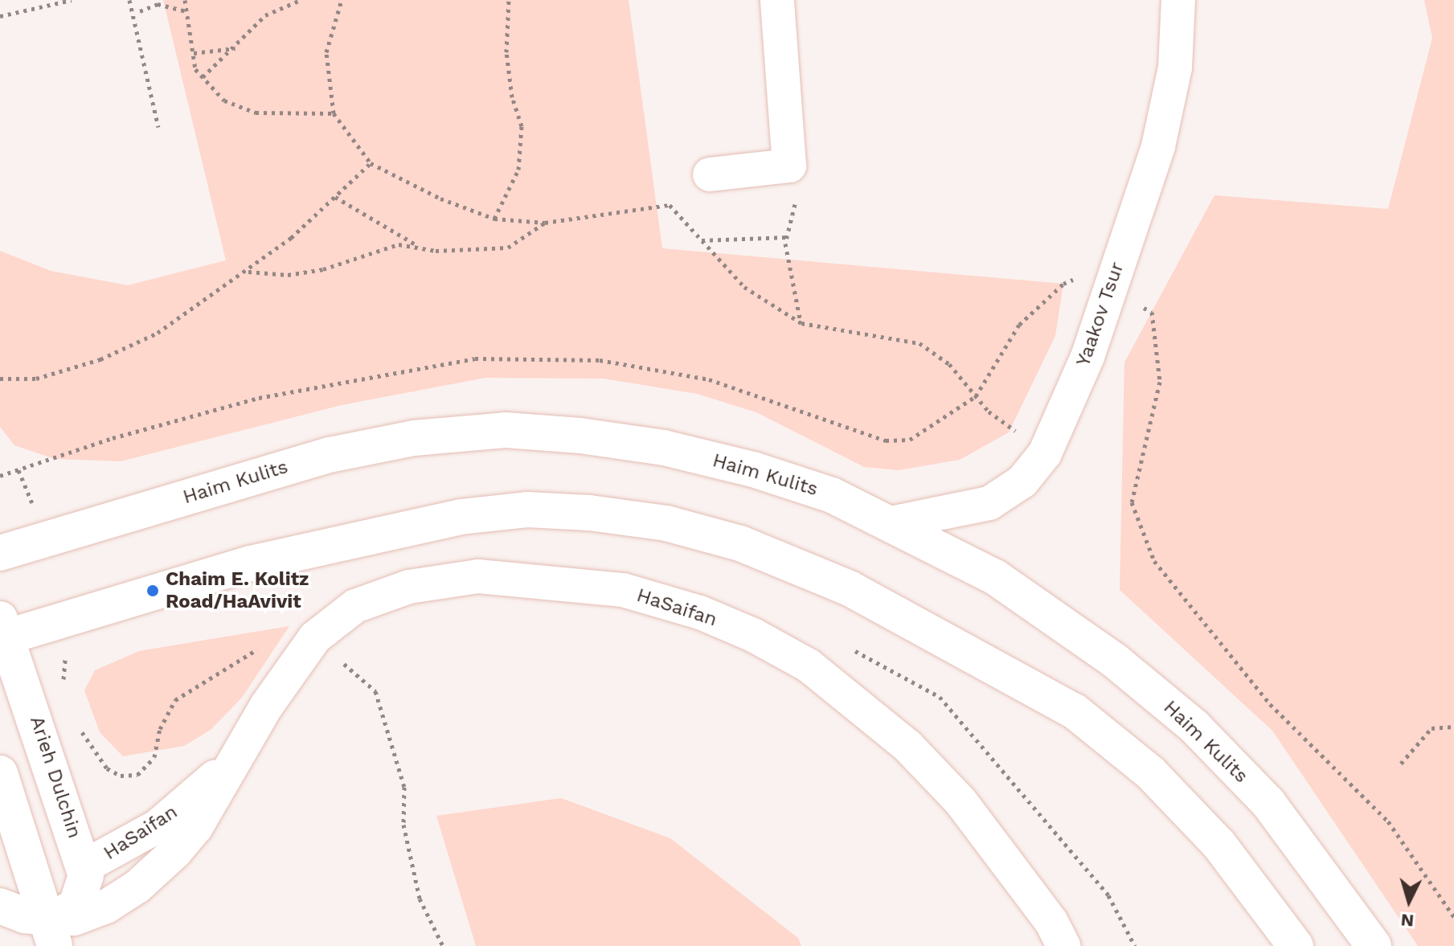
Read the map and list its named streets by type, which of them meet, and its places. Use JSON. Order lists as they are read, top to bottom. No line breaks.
{"streets":{"main road":["Haim Kulits","HaSaifan","Arieh Dulchin"],"street":["Yaakov Tsur"]},"crossings":[["Yaakov Tsur","Haim Kulits"],["HaSaifan","Arieh Dulchin"]],"places":["Chaim E. Kolitz Road/HaAvivit"],"north":"bottom"}
